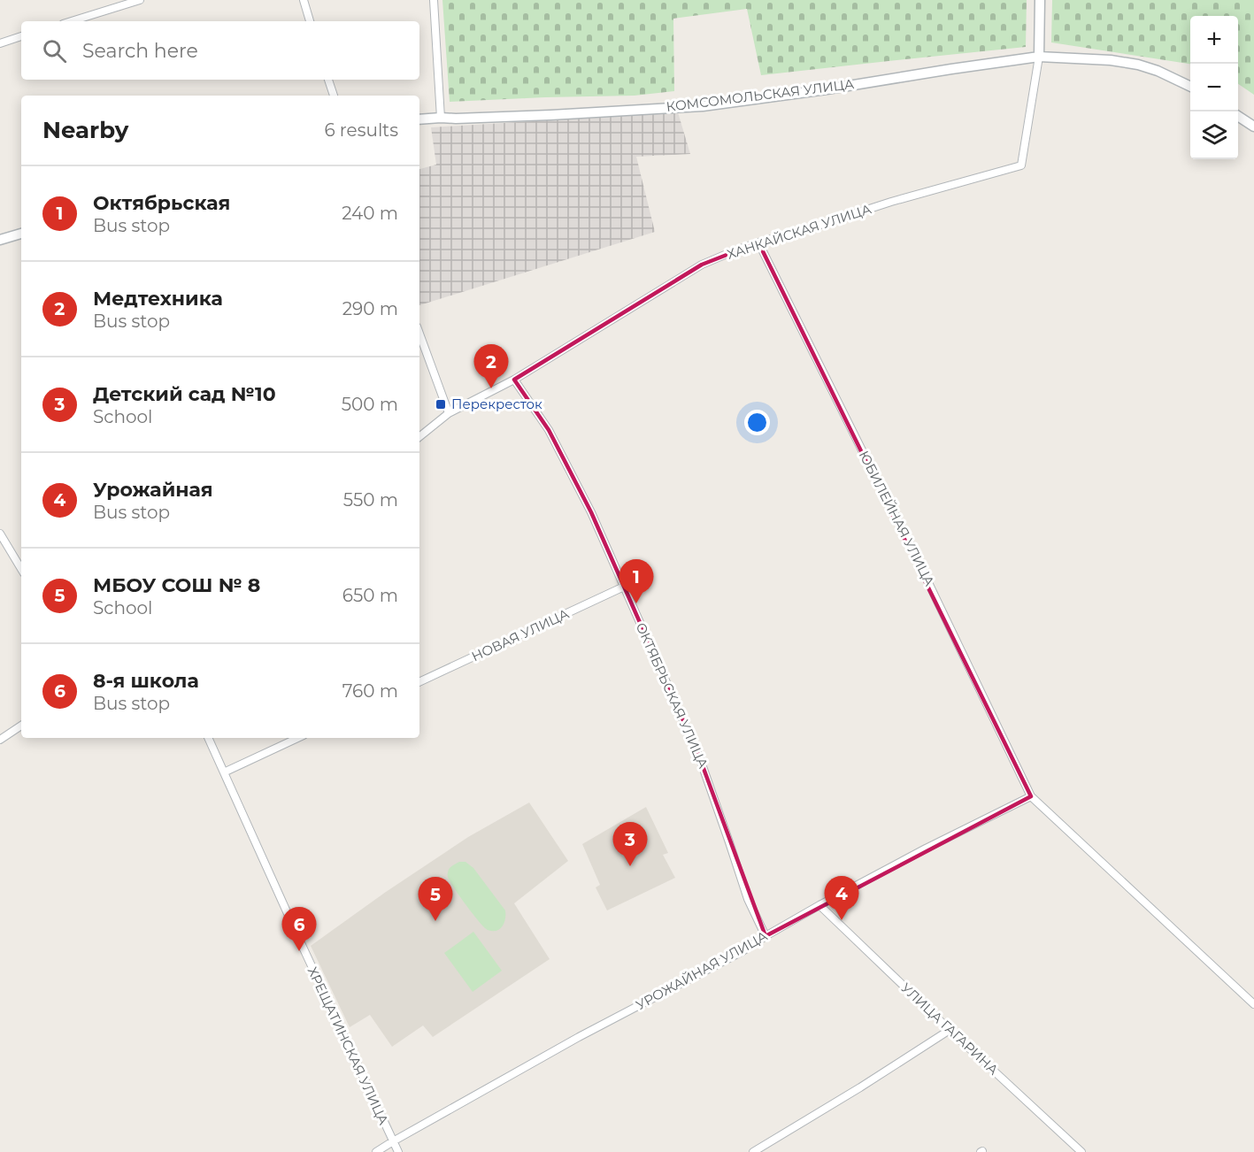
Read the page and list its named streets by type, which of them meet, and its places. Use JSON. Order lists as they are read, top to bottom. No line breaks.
{"streets":{"street":["КОМСОМОЛЬСКАЯ УЛИЦА","ХАНКАЙСКАЯ УЛИЦА","ЮБИЛЕЙНАЯ УЛИЦА","НОВАЯ УЛИЦА","ОКТЯБРЬСКАЯ УЛИЦА","УРОЖАЙНАЯ УЛИЦА","УЛИЦА ГАГАРИНА","ХРЕЩАТИНСКАЯ УЛИЦА"]},"crossings":[["КОМСОМОЛЬСКАЯ УЛИЦА","ХАНКАЙСКАЯ УЛИЦА"],["ХАНКАЙСКАЯ УЛИЦА","ЮБИЛЕЙНАЯ УЛИЦА"],["ХАНКАЙСКАЯ УЛИЦА","ОКТЯБРЬСКАЯ УЛИЦА"],["ЮБИЛЕЙНАЯ УЛИЦА","УРОЖАЙНАЯ УЛИЦА"],["НОВАЯ УЛИЦА","ОКТЯБРЬСКАЯ УЛИЦА"],["ОКТЯБРЬСКАЯ УЛИЦА","УРОЖАЙНАЯ УЛИЦА"],["УРОЖАЙНАЯ УЛИЦА","УЛИЦА ГАГАРИНА"],["УРОЖАЙНАЯ УЛИЦА","ХРЕЩАТИНСКАЯ УЛИЦА"]],"places":{"transit":["Перекресток"]},"page":{"map_buttons":["+","−"],"search":"Search here","heading":["Nearby","6 results"],"list":[{"mark":"1","name":"Октябрьская","note":"Bus stop","value":"240 m"},{"mark":"2","name":"Медтехника","note":"Bus stop","value":"290 m"},{"mark":"3","name":"Детский сад №10","note":"School","value":"500 m"},{"mark":"4","name":"Урожайная","note":"Bus stop","value":"550 m"},{"mark":"5","name":"МБОУ СОШ № 8","note":"School","value":"650 m"},{"mark":"6","name":"8-я школа","note":"Bus stop","value":"760 m"}],"pins":["2","1","3","4","5","6"]}}
